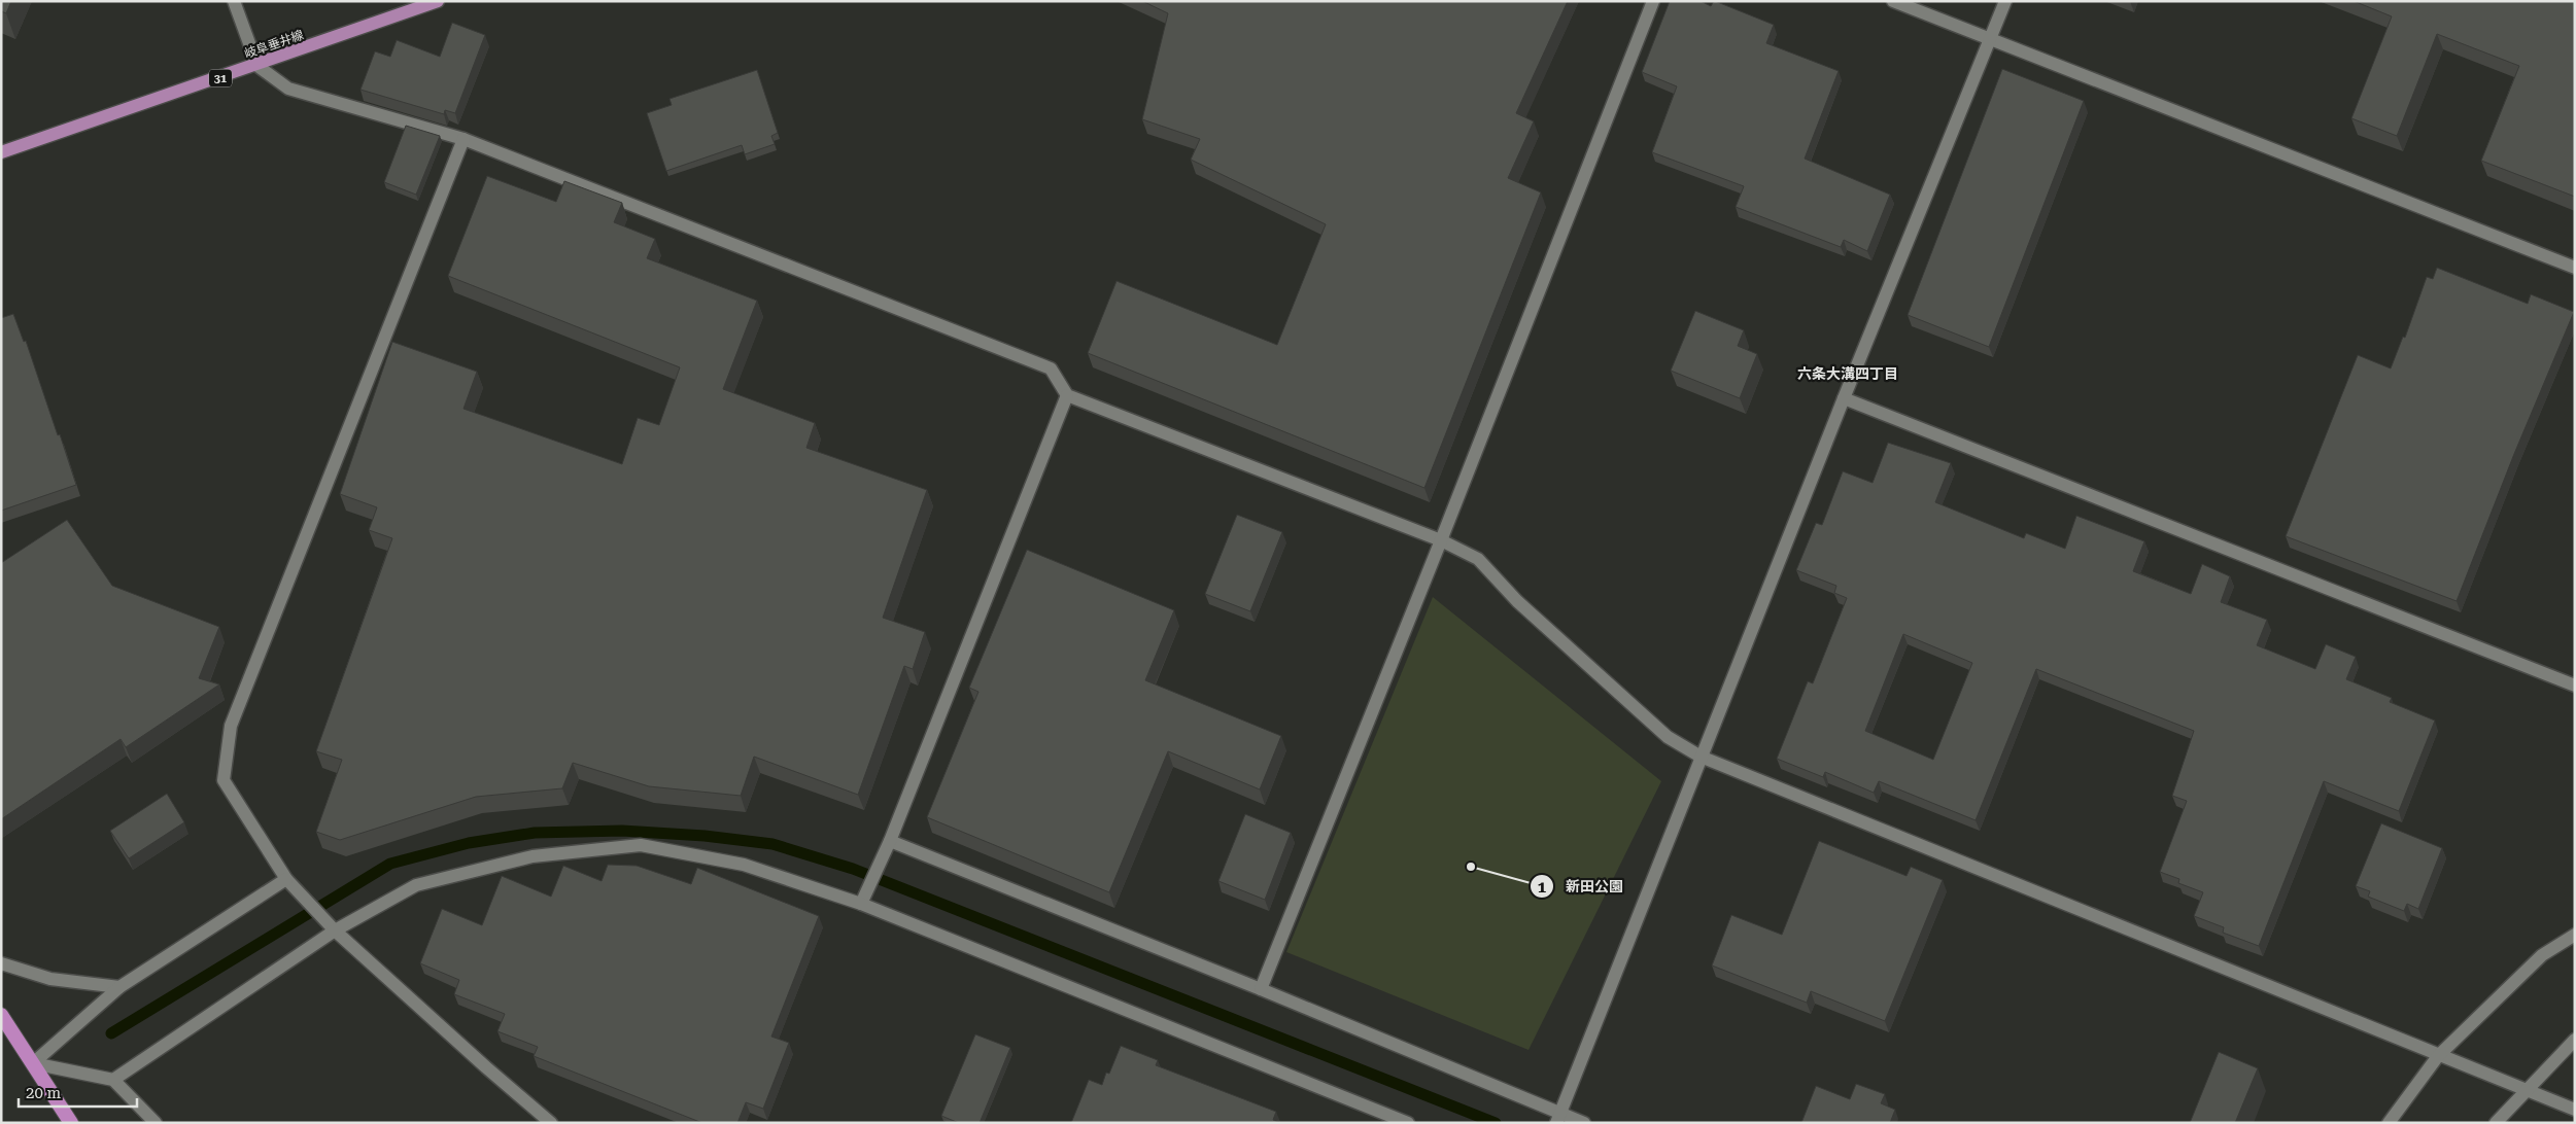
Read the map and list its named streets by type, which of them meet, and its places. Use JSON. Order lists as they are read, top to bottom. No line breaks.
{"streets":{"main road":["岐阜垂井線","31"]},"districts":["六条大溝四丁目"],"places":["新田公園"],"scale_bar":"20 m"}
